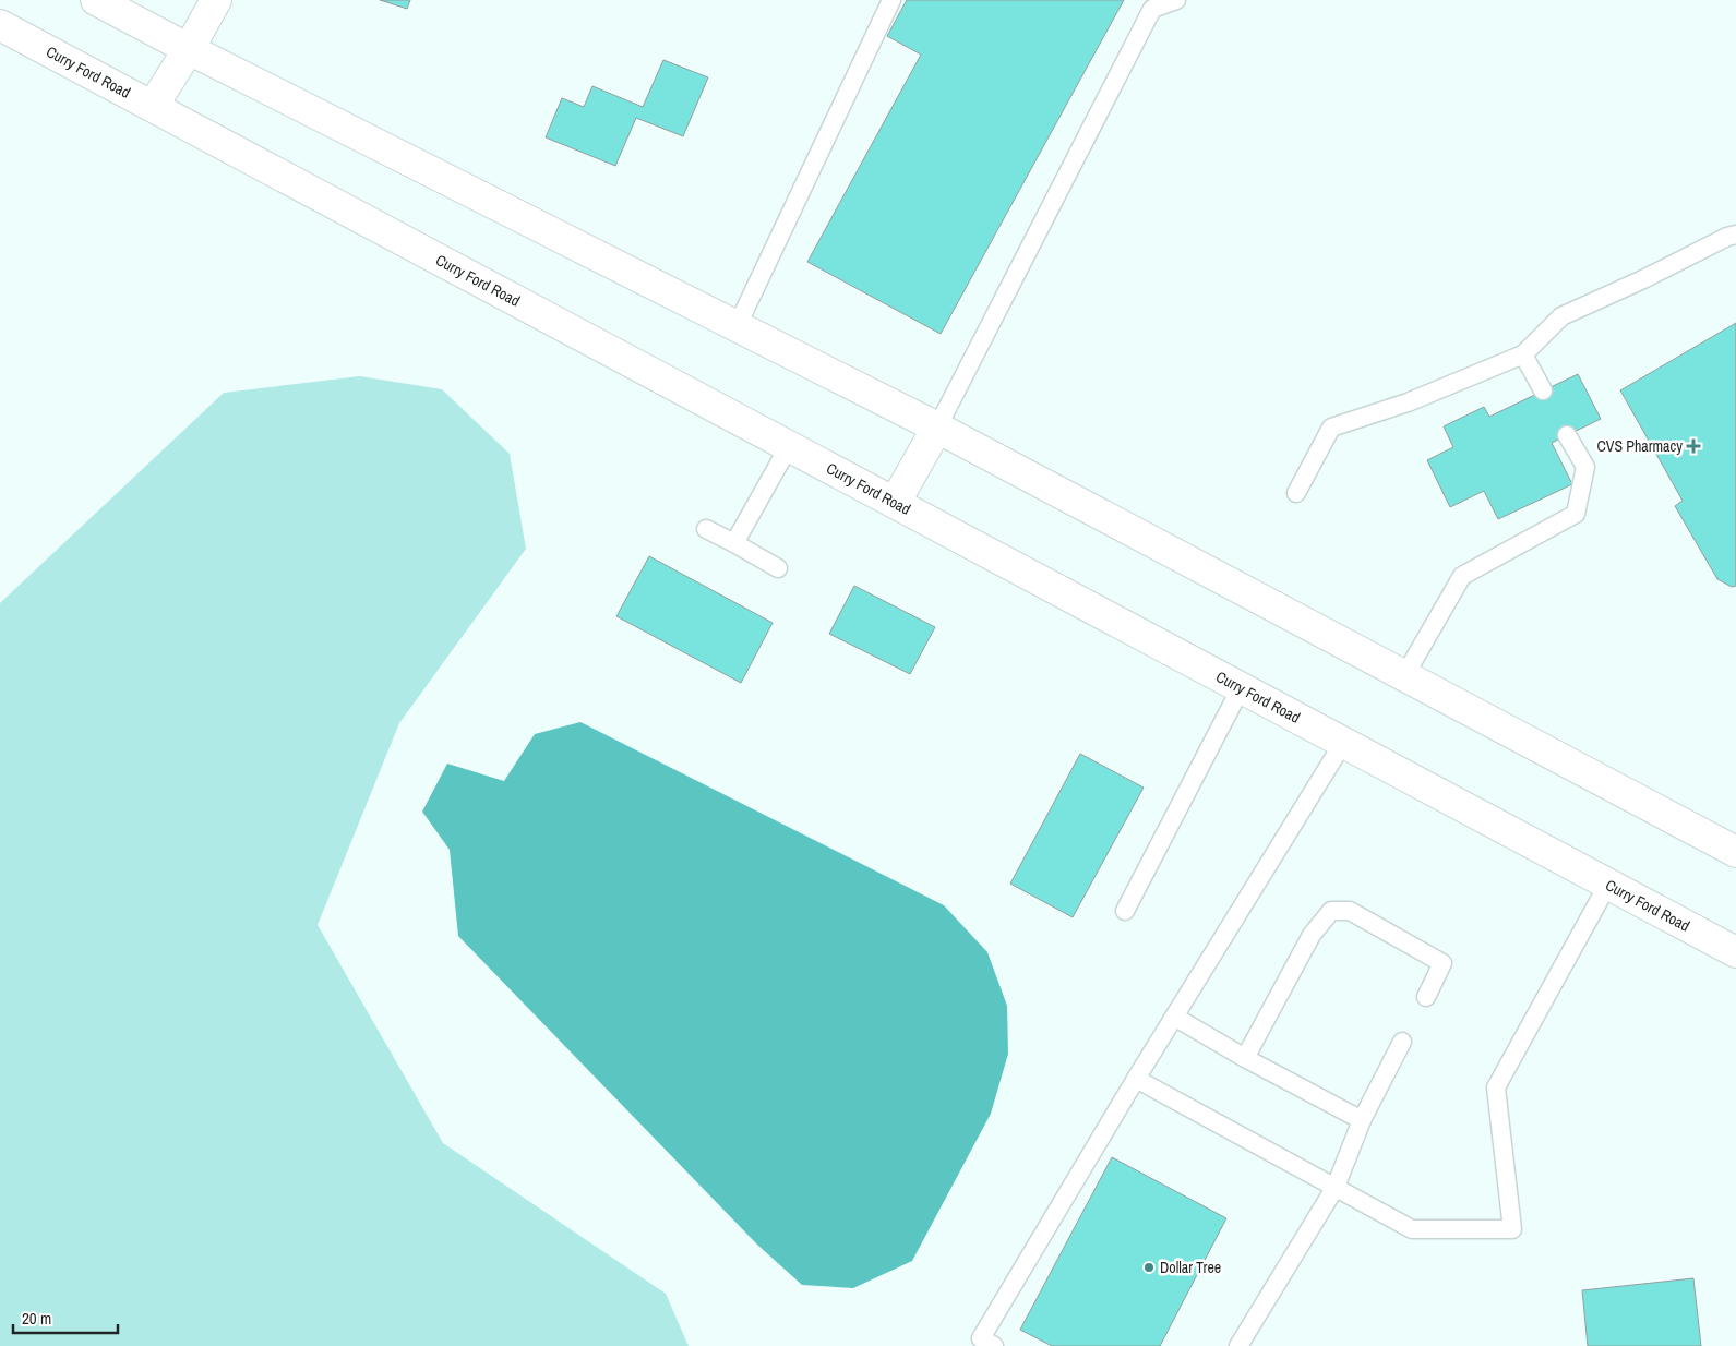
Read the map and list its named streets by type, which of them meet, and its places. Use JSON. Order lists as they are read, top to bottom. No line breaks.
{"streets":{"street":["Curry Ford Road"]},"places":{"health":["CVS Pharmacy"],"other":["Dollar Tree"]},"scale_bar":"20 m"}
